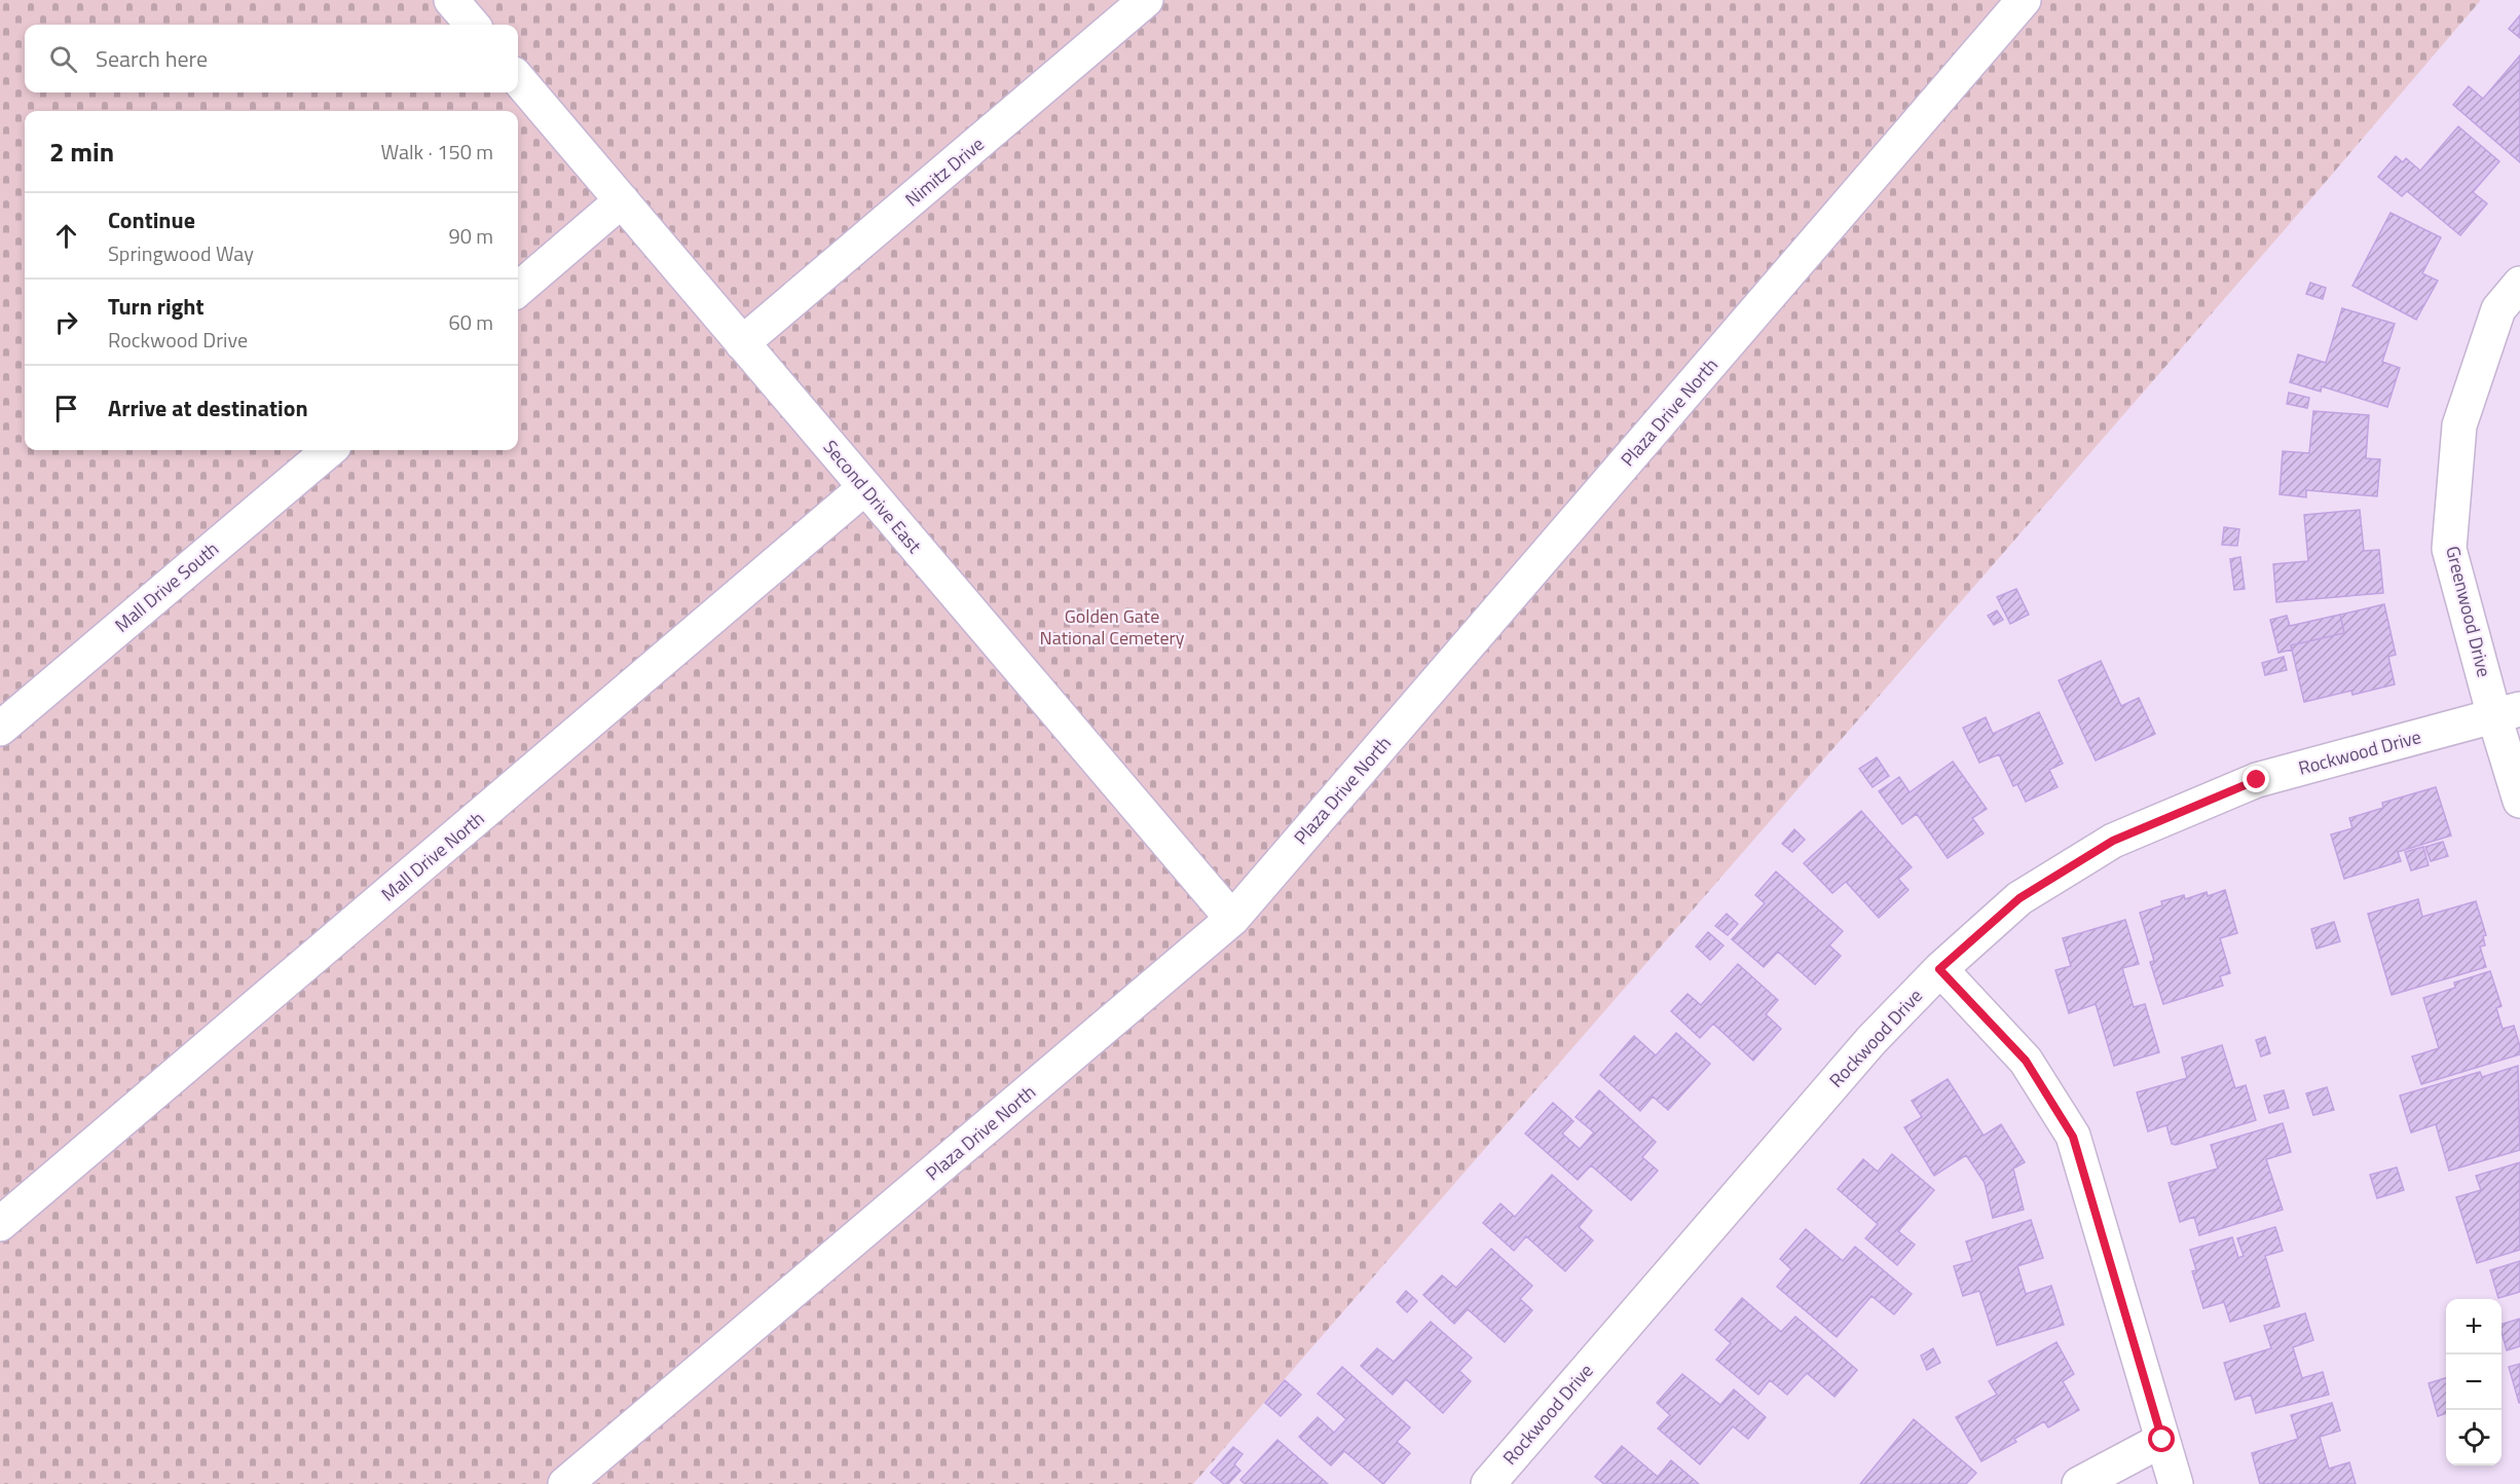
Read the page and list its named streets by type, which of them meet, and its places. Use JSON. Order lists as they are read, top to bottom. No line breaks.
{"streets":{"street":["Nimitz Drive","Plaza Drive North","Second Drive East","Mall Drive South","Greenwood Drive","Rockwood Drive","Mall Drive North"]},"crossings":[["Nimitz Drive","Second Drive East"],["Plaza Drive North","Second Drive East"],["Second Drive East","Mall Drive North"],["Greenwood Drive","Rockwood Drive"]],"parks":["Golden Gate National Cemetery"],"page":{"search":"Search here","heading":["2 min","Walk · 150 m"],"list":[["Continue","Springwood Way","90 m"],["Turn right","Rockwood Drive","60 m"],"Arrive at destination"],"map_buttons":["+","−"]}}
